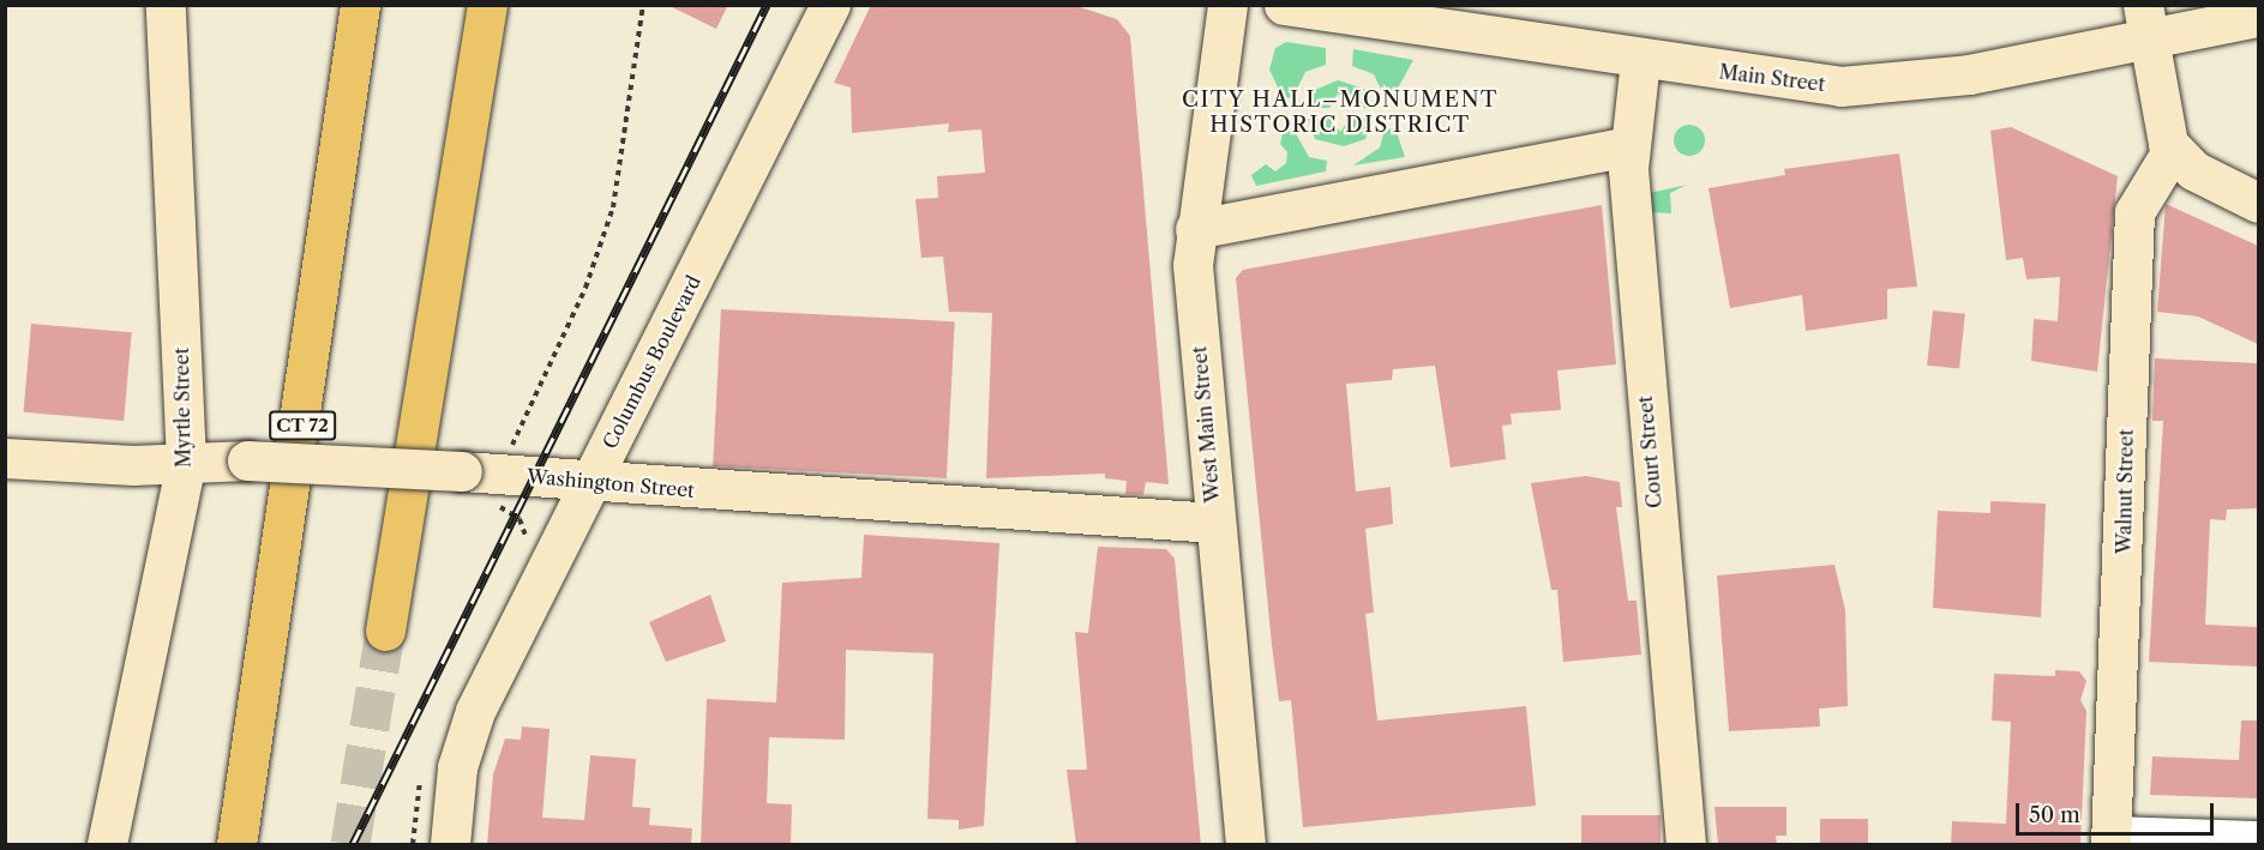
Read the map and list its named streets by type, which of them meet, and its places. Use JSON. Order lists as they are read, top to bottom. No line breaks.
{"streets":{"highway":["CT 72"],"street":["Main Street","Columbus Boulevard","Myrtle Street","West Main Street","Court Street","Washington Street","Walnut Street"]},"crossings":[["Main Street","Court Street"],["Columbus Boulevard","Washington Street"],["Myrtle Street","Washington Street"],["West Main Street","Washington Street"]],"districts":["CITY HALL–MONUMENT HISTORIC DISTRICT"],"scale_bar":"50 m"}
